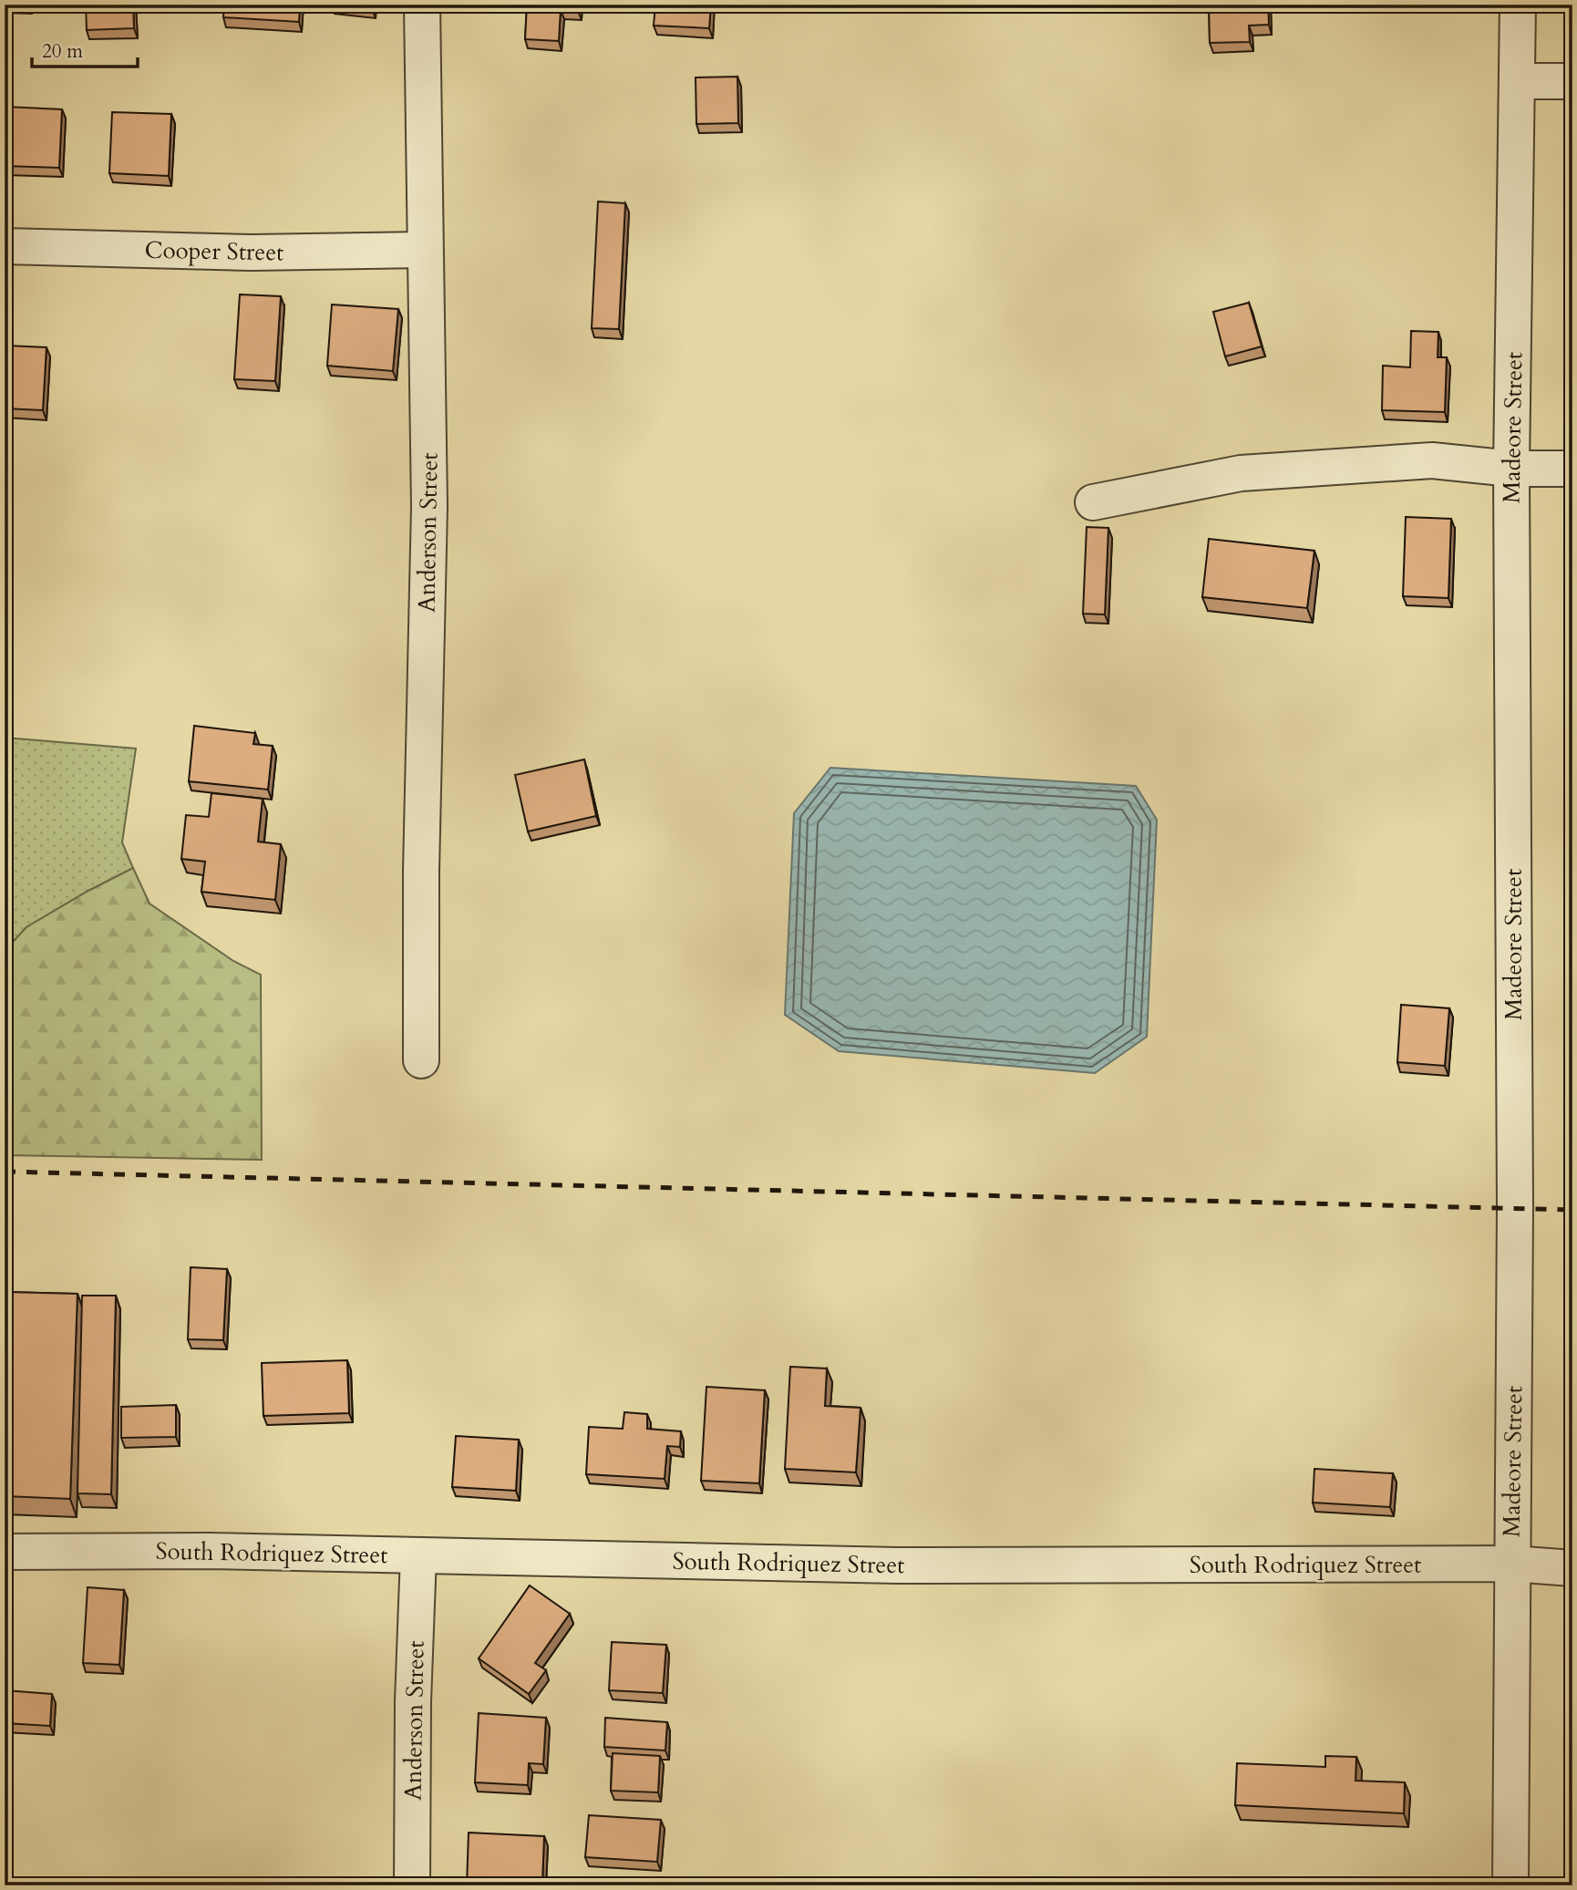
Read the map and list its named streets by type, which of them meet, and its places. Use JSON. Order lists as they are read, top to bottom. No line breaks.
{"streets":{"street":["Cooper Street","Madeore Street","Anderson Street","South Rodriquez Street"]},"crossings":[["Cooper Street","Anderson Street"],["Madeore Street","South Rodriquez Street"],["Anderson Street","South Rodriquez Street"]],"scale_bar":"20 m"}
